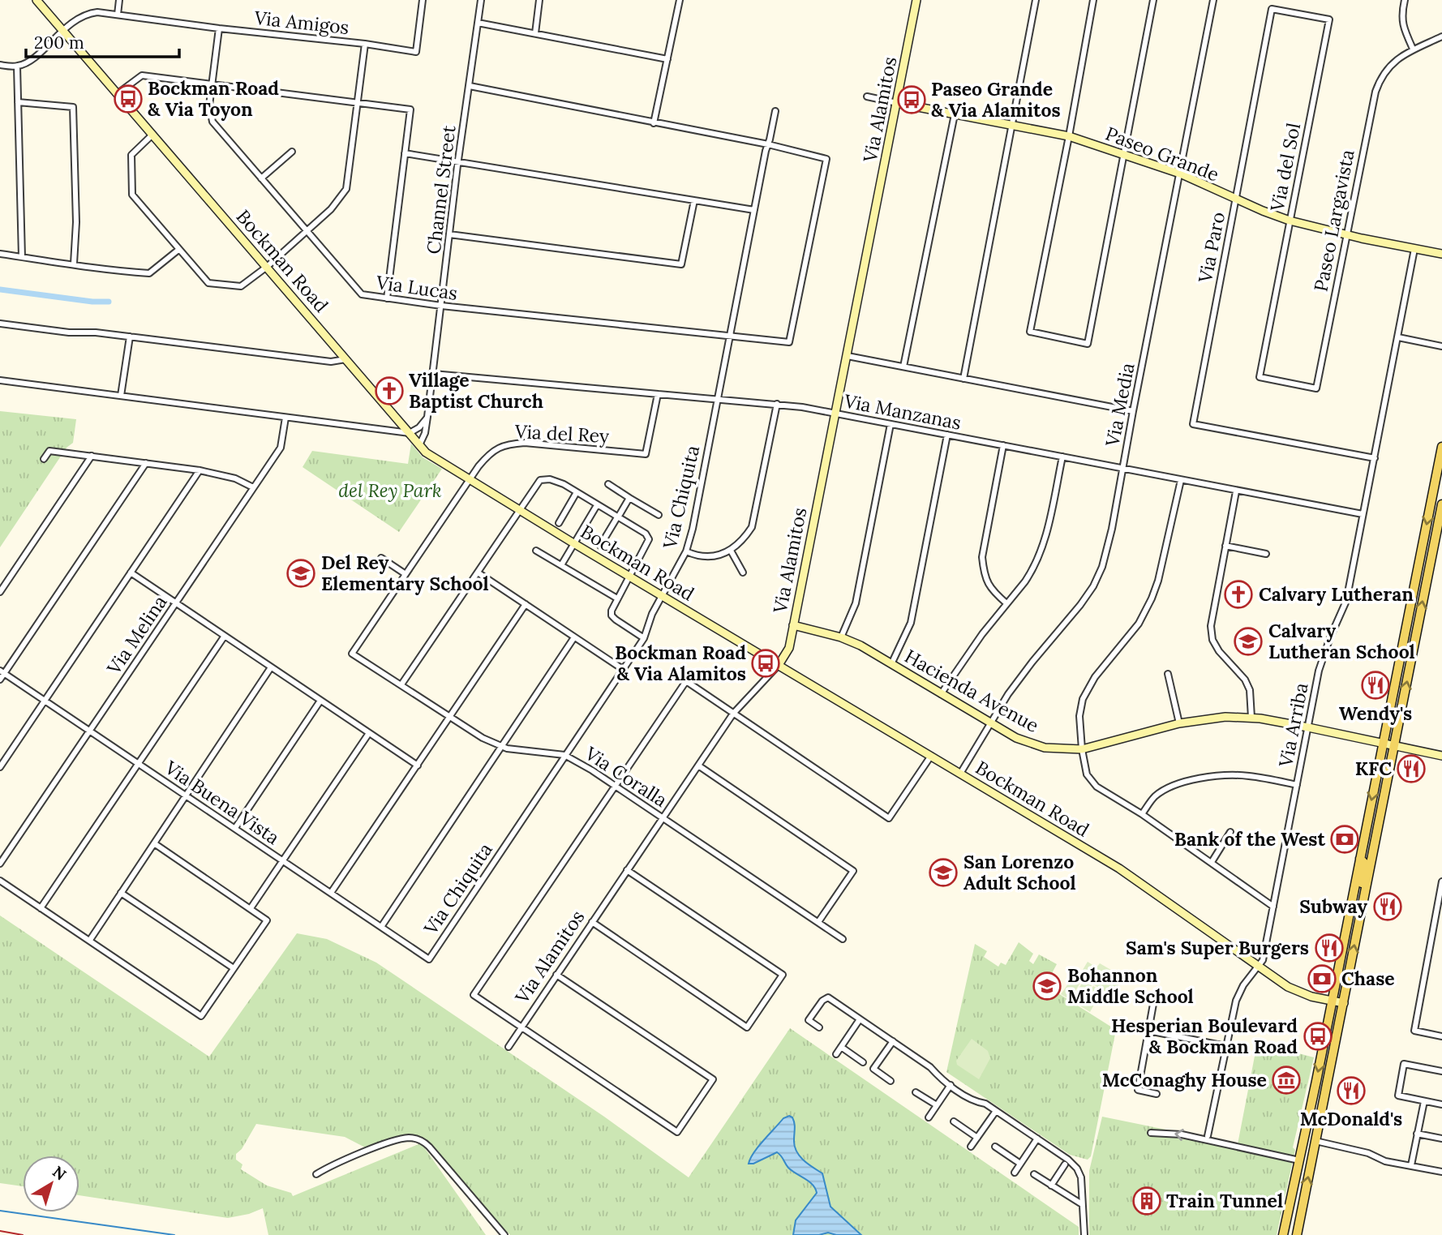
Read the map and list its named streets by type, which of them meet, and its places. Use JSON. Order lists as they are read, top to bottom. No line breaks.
{"streets":{"street":["Via Amigos","Via Alamitos","Paseo Grande","Via del Sol","Channel Street","Paseo Largavista","Via Paro","Bockman Road","Via Lucas","Via Media","Via Manzanas","Via del Rey","Via Chiquita","Via Melina","Hacienda Avenue","Via Arriba","Via Coralla","Via Buena Vista"]},"crossings":[["Via Amigos","Bockman Road"],["Via Amigos","Via Lucas"],["Via Alamitos","Paseo Grande"],["Via Alamitos","Bockman Road"],["Via Alamitos","Via Manzanas"],["Via Alamitos","Hacienda Avenue"],["Via Alamitos","Via Coralla"],["Paseo Grande","Via del Sol"],["Paseo Grande","Paseo Largavista"],["Paseo Grande","Via Paro"],["Paseo Grande","Via Media"],["Paseo Grande","Via Arriba"],["Via del Sol","Paseo Largavista"],["Via del Sol","Via Paro"],["Channel Street","Bockman Road"],["Channel Street","Via Lucas"],["Channel Street","Via Manzanas"],["Via Paro","Via Arriba"],["Bockman Road","Via Media"],["Bockman Road","Via del Rey"],["Bockman Road","Via Chiquita"],["Bockman Road","Via Arriba"],["Via Lucas","Via Chiquita"],["Via Media","Via Manzanas"],["Via Media","Hacienda Avenue"],["Via Manzanas","Via del Rey"],["Via Manzanas","Via Chiquita"],["Via Manzanas","Via Arriba"],["Via del Rey","Via Coralla"],["Via Chiquita","Via Coralla"],["Via Chiquita","Via Buena Vista"],["Via Melina","Via Buena Vista"],["Hacienda Avenue","Via Arriba"]],"parks":["del Rey Park"],"places":{"bus stop":["Bockman Road & Via Toyon","Paseo Grande & Via Alamitos","Bockman Road & Via Alamitos","Hesperian Boulevard & Bockman Road"],"church":["Village Baptist Church","Calvary Lutheran"],"school or university":["Del Rey Elementary School","Calvary Lutheran School","San Lorenzo Adult School","Bohannon Middle School"],"restaurant":["Wendy's","KFC","Subway","Sam's Super Burgers","McDonald's"],"bank":["Bank of the West","Chase"],"museum":["McConaghy House"],"building":["Train Tunnel"]},"scale_bar":"200 m","north":"top right"}
